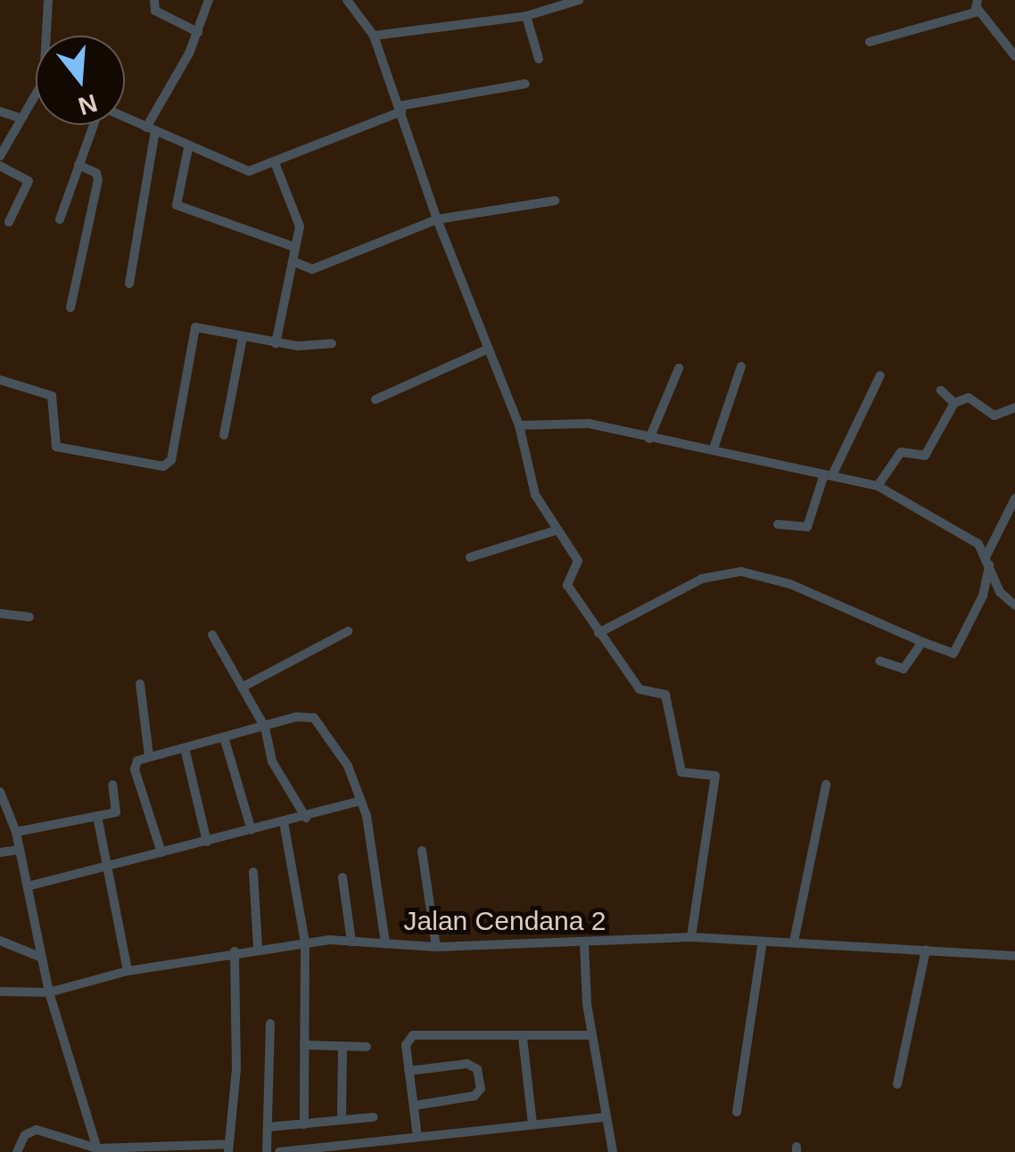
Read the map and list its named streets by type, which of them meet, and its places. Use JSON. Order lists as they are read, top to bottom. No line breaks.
{"streets":{"street":["Jalan Cendana 2"]},"north":"bottom"}
